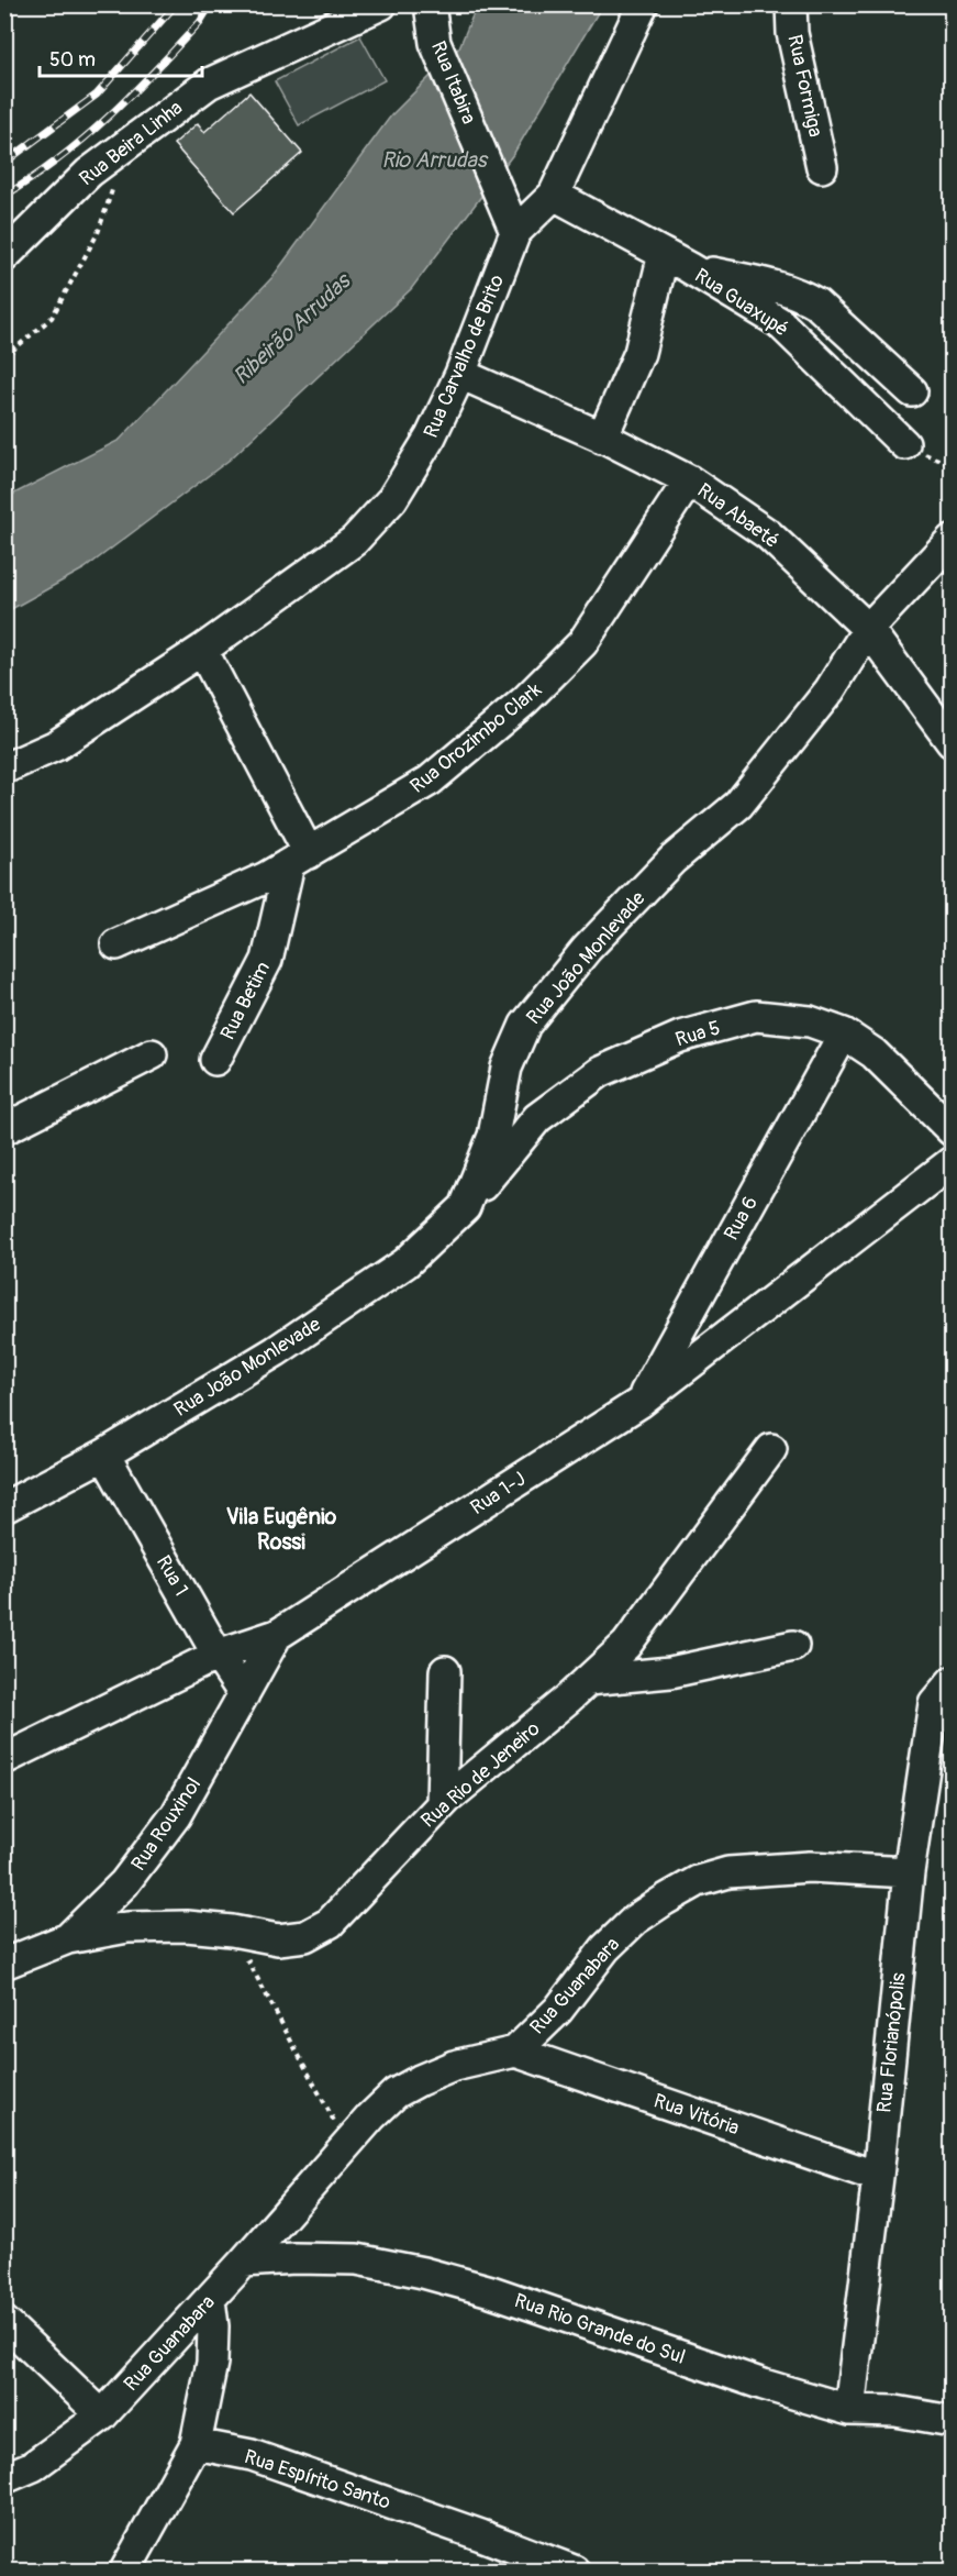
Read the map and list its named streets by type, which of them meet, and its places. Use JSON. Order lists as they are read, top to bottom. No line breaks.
{"streets":{"street":["Rua Itabira","Rua Formiga","Rua Beira Linha","Rua Guaxupé","Rua Carvalho de Brito","Rua Abaeté","Rua Orozimbo Clark","Rua João Monlevade","Rua Betim","Rua 5","Rua 6","Rua 1-J","Rua 1","Rua Rio de Jeneiro","Rua Rouxinol","Rua Guanabara","Rua Florianópolis","Rua Vitória","Rua Rio Grande do Sul","Rua Espírito Santo"]},"crossings":[["Rua Itabira","Rua Carvalho de Brito"],["Rua Guaxupé","Rua Carvalho de Brito"],["Rua Carvalho de Brito","Rua Abaeté"],["Rua Abaeté","Rua Orozimbo Clark"],["Rua Abaeté","Rua João Monlevade"],["Rua Orozimbo Clark","Rua Betim"],["Rua João Monlevade","Rua 5"],["Rua João Monlevade","Rua 1"],["Rua 5","Rua 6"],["Rua 6","Rua 1-J"],["Rua 1-J","Rua 1"],["Rua 1-J","Rua Rouxinol"],["Rua 1","Rua Rouxinol"],["Rua Rio de Jeneiro","Rua Rouxinol"],["Rua Guanabara","Rua Florianópolis"],["Rua Guanabara","Rua Vitória"],["Rua Guanabara","Rua Rio Grande do Sul"],["Rua Florianópolis","Rua Vitória"],["Rua Florianópolis","Rua Rio Grande do Sul"]],"districts":["Vila Eugênio Rossi"],"water":["Rio Arrudas","Ribeirão Arrudas"],"scale_bar":"50 m"}
